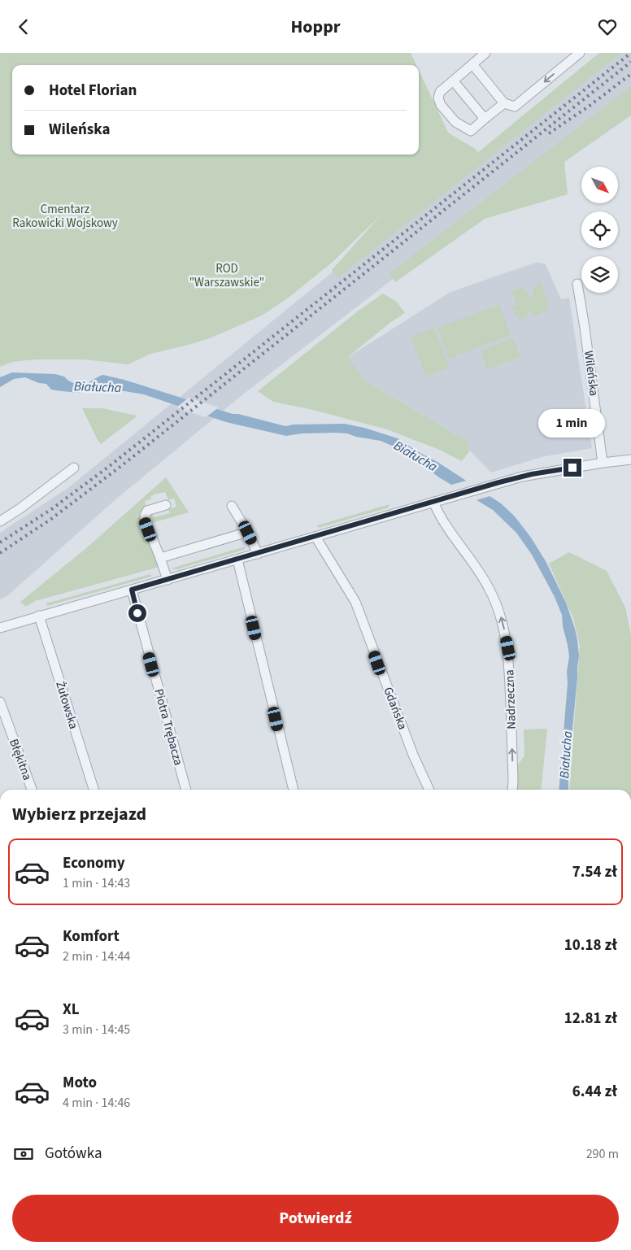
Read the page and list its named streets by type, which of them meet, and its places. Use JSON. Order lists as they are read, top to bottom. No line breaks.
{"streets":{"street":["Wileńska","Nadrzeczna","Żułowska","Gdańska","Piotra Trębacza","Błękitna"]},"one_way":["Nadrzeczna"],"water":["Białucha"],"parks":["Cmentarz Rakowicki Wojskowy","ROD \"Warszawskie\""],"north":"bottom right","page":{"header":"Hoppr","banner":["Hotel Florian","Wileńska"],"bubble":"1 min","heading":"Wybierz przejazd","list":[{"name":"Economy","note":"1 min · 14:43","value":"7.54 zł"},{"name":"Komfort","note":"2 min · 14:44","value":"10.18 zł"},{"name":"XL","note":"3 min · 14:45","value":"12.81 zł"},{"name":"Moto","note":"4 min · 14:46","value":"6.44 zł"}],"pay":["Gotówka","290 m"],"buttons":"Potwierdź"}}
